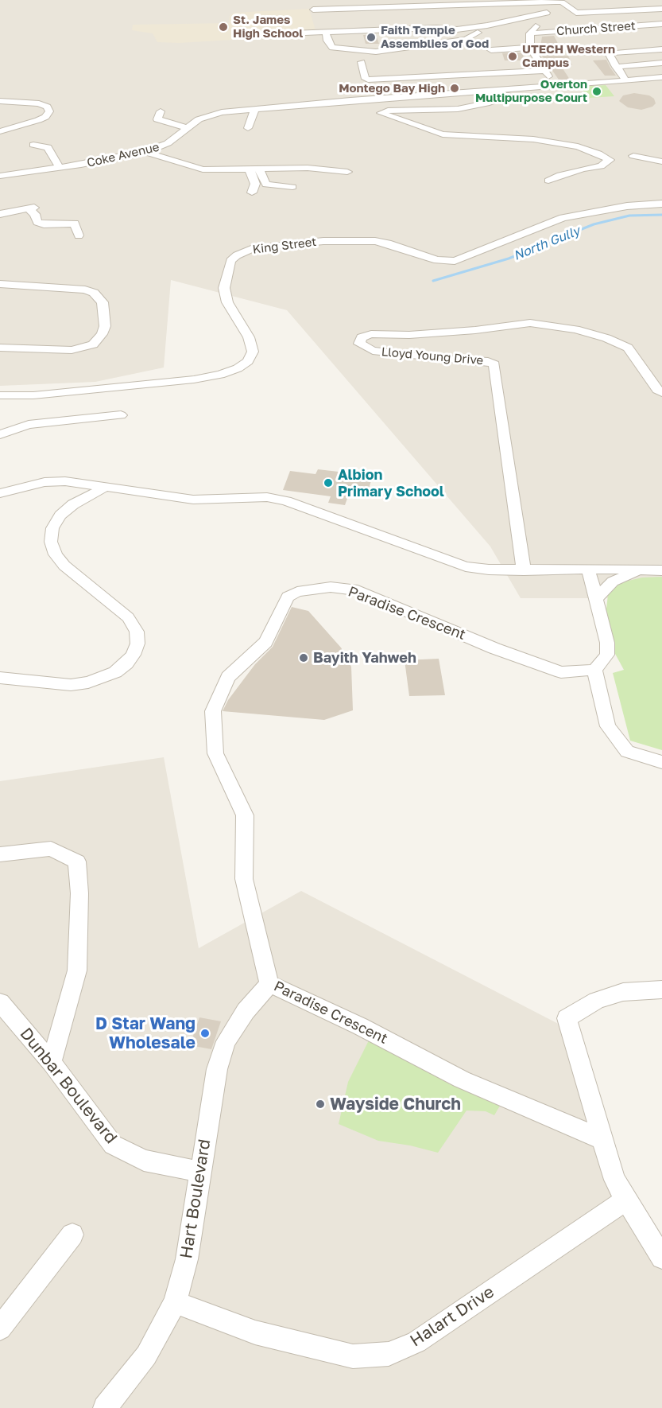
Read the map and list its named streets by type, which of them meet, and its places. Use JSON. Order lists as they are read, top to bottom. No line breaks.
{"streets":{"street":["Church Street","Coke Avenue","King Street","Lloyd Young Drive","Paradise Crescent","Dunbar Boulevard","Hart Boulevard","Halart Drive"]},"crossings":[["Paradise Crescent","Hart Boulevard"],["Dunbar Boulevard","Hart Boulevard"],["Hart Boulevard","Halart Drive"]],"water":["North Gully"],"places":["St. James High School","Faith Temple Assemblies of God","UTECH Western Campus","Montego Bay High","Overton Multipurpose Court","Albion Primary School","Bayith Yahweh","D Star Wang Wholesale","Wayside Church"]}
